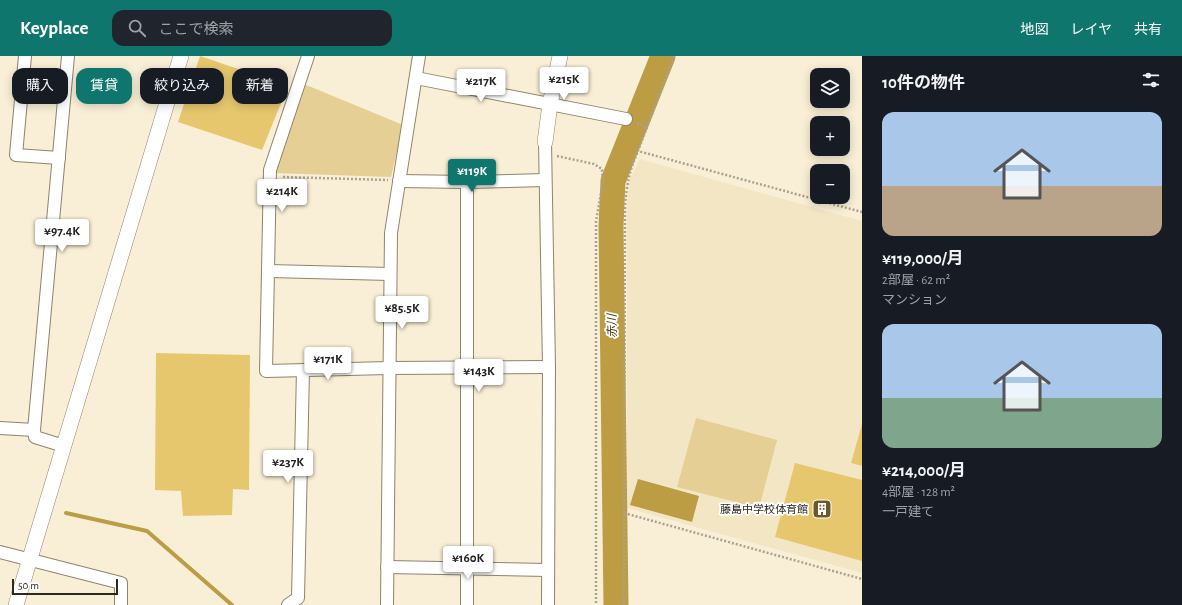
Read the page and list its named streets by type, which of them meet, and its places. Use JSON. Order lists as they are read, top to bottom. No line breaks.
{"water":["赤川"],"places":{"building":["藤島中学校体育館"]},"scale_bar":"50 m","page":{"header":"Keyplace","search":"ここで検索","nav":["地図","レイヤ","共有"],"heading":"10件の物件","price":["¥215K","¥217K","¥119K","¥214K","¥97.4K","¥85.5K","¥171K","¥143K","¥237K","¥160K"],"map_buttons":["+","−"],"chip":["購入","賃貸","絞り込み","新着"],"list":[{"name":"¥119,000/月","note":"2部屋 · 62 m² · マンション"},{"name":"¥214,000/月","note":"4部屋 · 128 m² · 一戸建て"}],"scale":"50 m"}}
